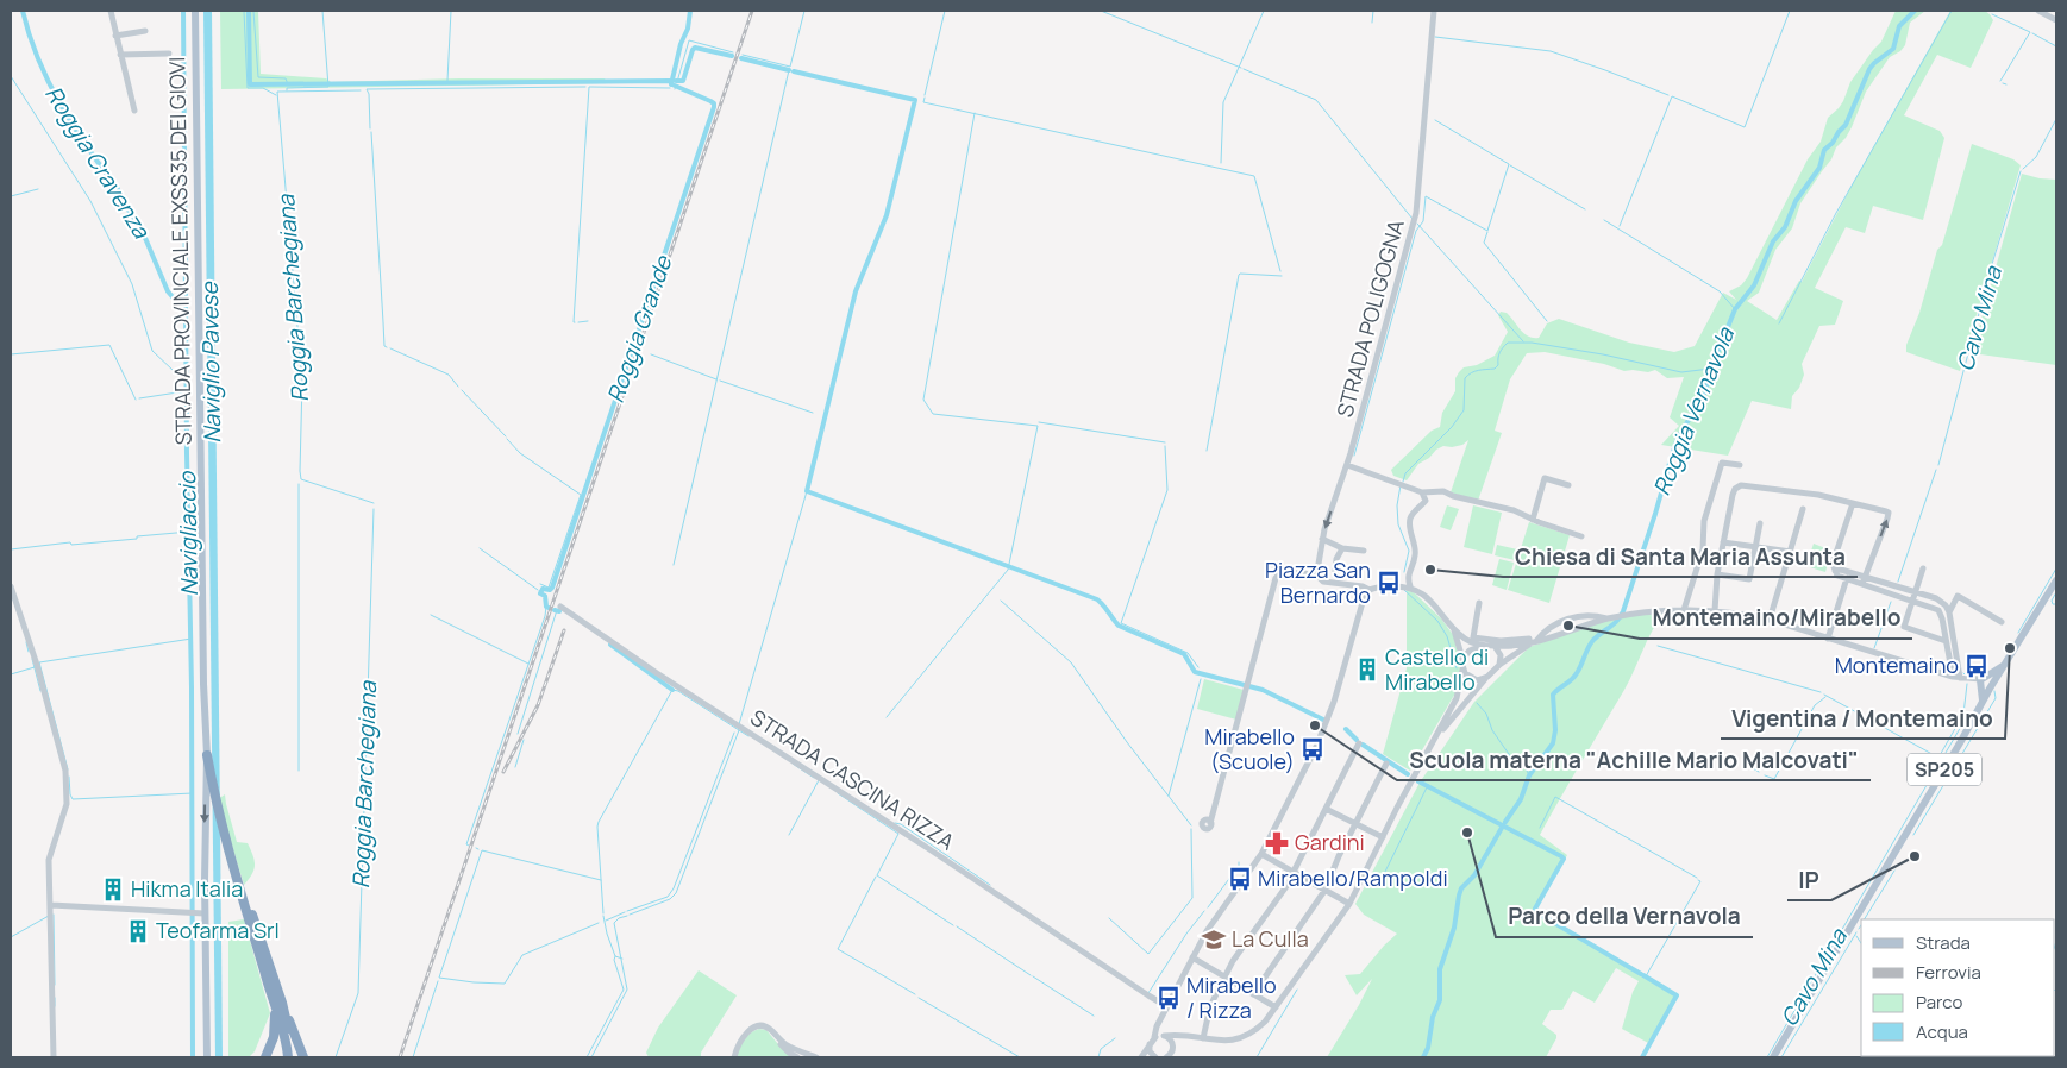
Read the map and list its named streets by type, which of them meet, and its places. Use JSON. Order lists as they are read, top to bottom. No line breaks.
{"streets":{"highway":["STRADA PROVINCIALE EXSS35 DEI GIOVI"],"main road":["SP205"],"street":["STRADA POLIGOGNA","STRADA CASCINA RIZZA"]},"water":["Roggia Cravenza","Roggia Barchegiana","Cavo Mina","Roggia Grande","Naviglio Pavese","Roggia Vernavola","Navigliaccio"],"places":{"other":["Chiesa di Santa Maria Assunta","Montemaino/Mirabello","Vigentina / Montemaino","Scuola materna \"Achille Mario Malcovati\"","Parco della Vernavola","IP"],"bus stop":["Piazza San Bernardo","Montemaino","Mirabello (Scuole)","Mirabello/Rampoldi","Mirabello / Rizza"],"building":["Castello di Mirabello","Hikma Italia","Teofarma Srl"],"pharmacy":["Gardini"],"school or university":["La Culla"]},"legend":["Strada","Ferrovia","Parco","Acqua"]}
